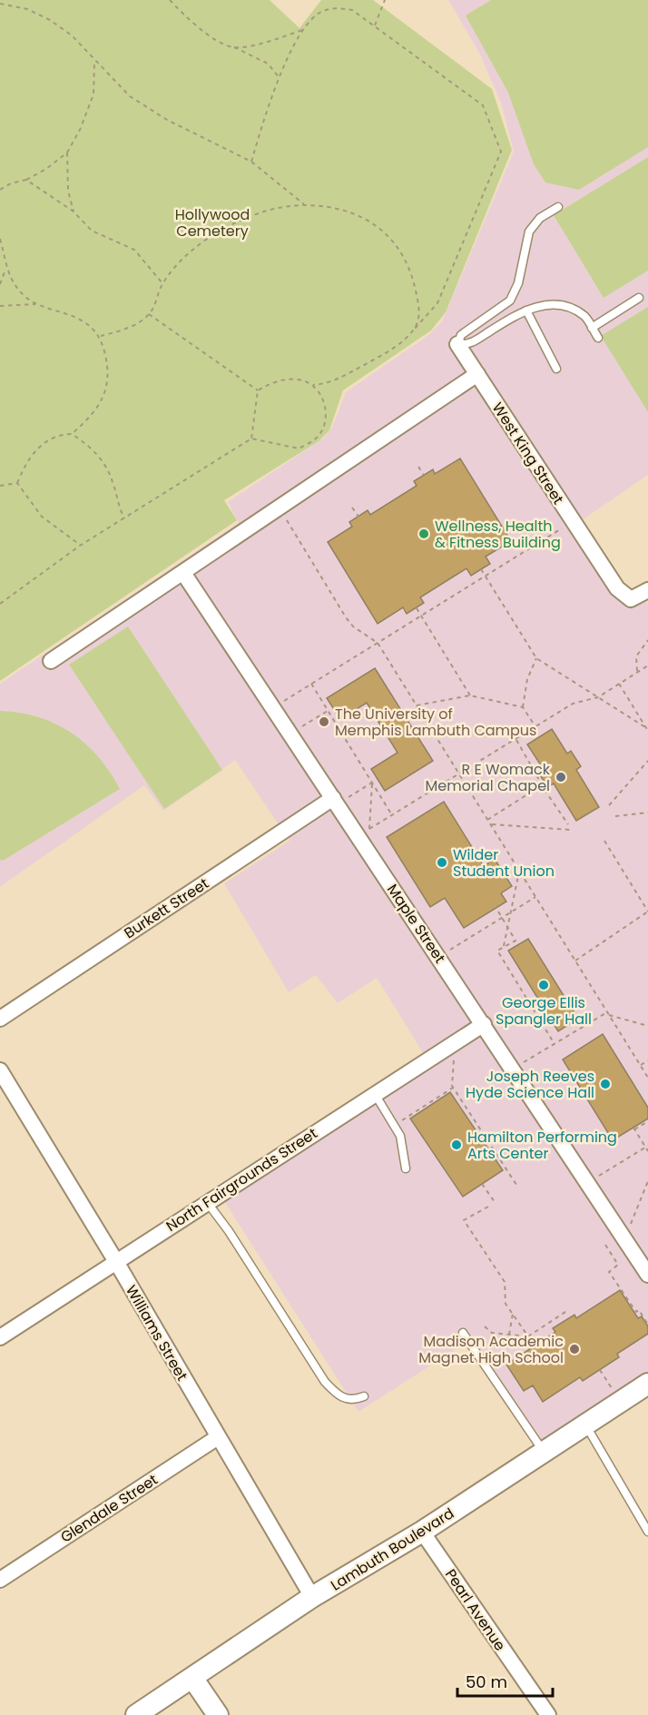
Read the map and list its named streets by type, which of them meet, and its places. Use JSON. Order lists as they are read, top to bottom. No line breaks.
{"streets":{"street":["West King Street","Burkett Street","Maple Street","North Fairgrounds Street","Williams Street","Glendale Street","Lambuth Boulevard","Pearl Avenue"]},"crossings":[["Burkett Street","Maple Street"],["Maple Street","North Fairgrounds Street"],["North Fairgrounds Street","Williams Street"],["Williams Street","Glendale Street"],["Williams Street","Lambuth Boulevard"],["Lambuth Boulevard","Pearl Avenue"]],"parks":["Hollywood Cemetery"],"places":["Wellness, Health & Fitness Building","The University of Memphis Lambuth Campus","R E Womack Memorial Chapel","Wilder Student Union","George Ellis Spangler Hall","Joseph Reeves Hyde Science Hall","Hamilton Performing Arts Center","Madison Academic Magnet High School"],"scale_bar":"50 m"}
